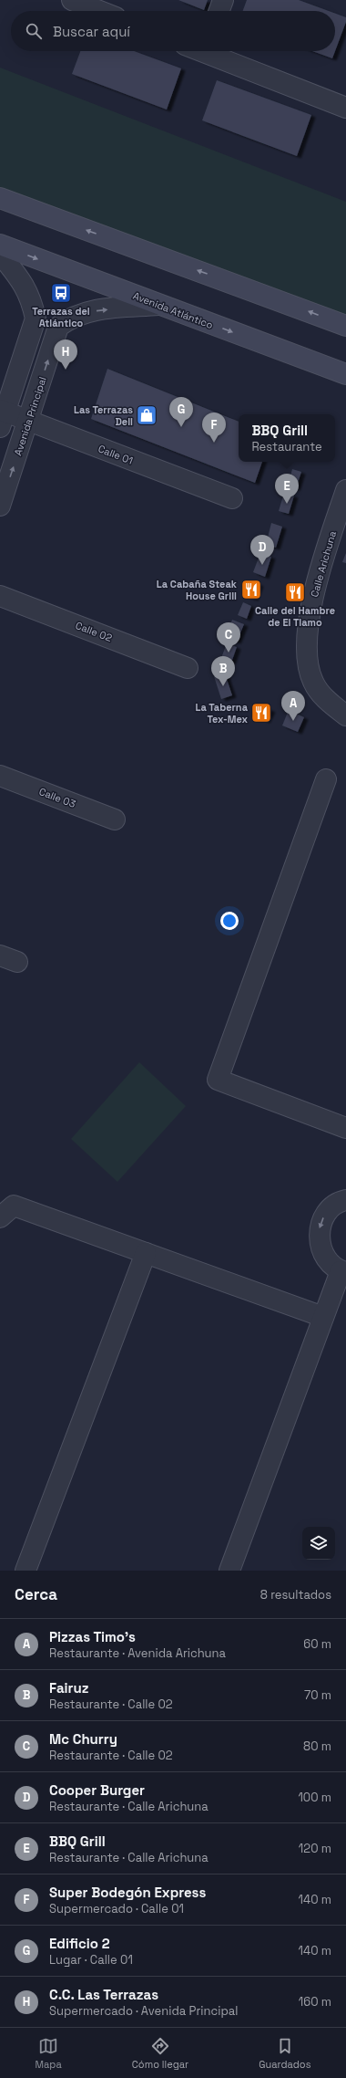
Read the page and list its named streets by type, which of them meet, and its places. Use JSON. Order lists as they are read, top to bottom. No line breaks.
{"streets":{"main road":["Avenida Atlántico"],"street":["Avenida Principal","Calle 01","Calle Arichuna","Calle 02","Calle 03"]},"crossings":[["Avenida Atlántico","Avenida Principal"],["Avenida Principal","Calle 01"]],"one_way":["Avenida Principal"],"places":{"bus stop":["Terrazas del Atlántico"],"shop":["Las Terrazas Deli"],"restaurant":["La Cabaña Steak House Grill","Calle del Hambre de El Tiamo","La Taberna Tex-Mex"]},"page":{"search":"Buscar aquí","pins":["H","G","F","E","D","C","B","A"],"popup":["BBQ Grill","Restaurante"],"heading":["Cerca","8 resultados"],"list":[{"mark":"A","name":"Pizzas Timo's","note":"Restaurante · Avenida Arichuna","value":"60 m"},{"mark":"B","name":"Fairuz","note":"Restaurante · Calle 02","value":"70 m"},{"mark":"C","name":"Mc Churry","note":"Restaurante · Calle 02","value":"80 m"},{"mark":"D","name":"Cooper Burger","note":"Restaurante · Calle Arichuna","value":"100 m"},{"mark":"E","name":"BBQ Grill","note":"Restaurante · Calle Arichuna","value":"120 m"},{"mark":"F","name":"Super Bodegón Express","note":"Supermercado · Calle 01","value":"140 m"},{"mark":"G","name":"Edificio 2","note":"Lugar · Calle 01","value":"140 m"},{"mark":"H","name":"C.C. Las Terrazas","note":"Supermercado · Avenida Principal","value":"160 m"}],"nav":["Mapa","Cómo llegar","Guardados"]}}
